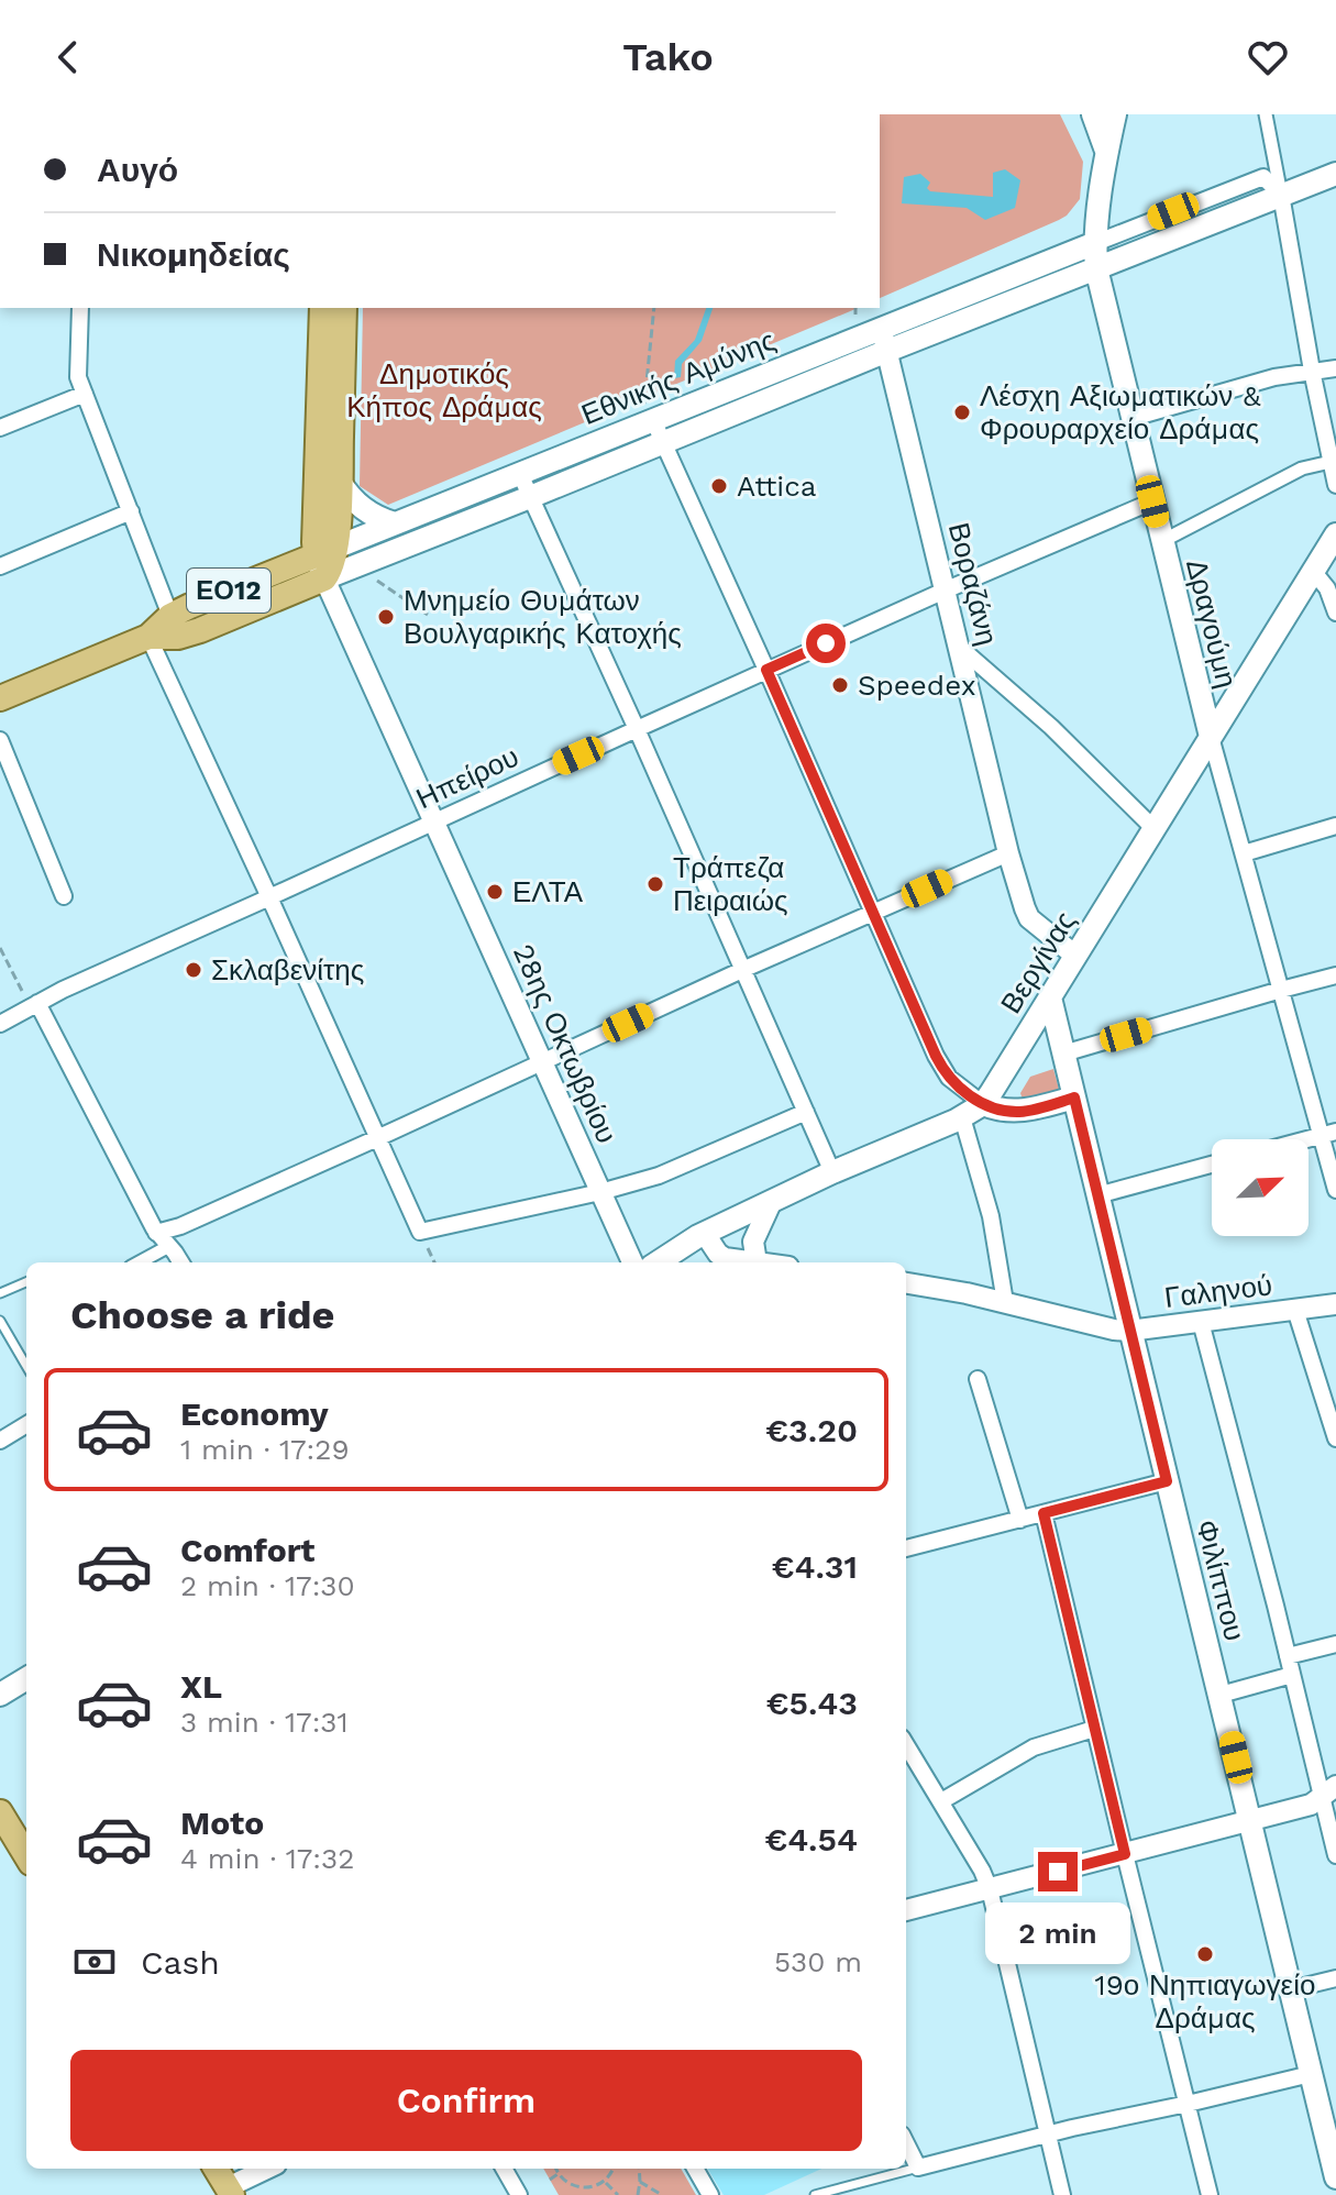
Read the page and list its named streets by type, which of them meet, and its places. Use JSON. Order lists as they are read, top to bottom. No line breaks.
{"streets":{"main road":["Εθνικής Αμύνης","ΕΟ12","Δραγούμη","Βεργίνας","Φιλίππου"],"street":["Βοραζάνη","Ηπείρου","28ης Οκτωβρίου","Γαληνού"]},"crossings":[["Εθνικής Αμύνης","Βοραζάνη"],["Εθνικής Αμύνης","Δραγούμη"],["Εθνικής Αμύνης","28ης Οκτωβρίου"],["Βοραζάνη","Ηπείρου"],["Βοραζάνη","Βεργίνας"],["Δραγούμη","Ηπείρου"],["Δραγούμη","Βεργίνας"],["Ηπείρου","28ης Οκτωβρίου"],["Βεργίνας","Φιλίππου"],["Γαληνού","Φιλίππου"]],"parks":["Δημοτικός Κήπος Δράμας"],"places":["Λέσχη Αξιωματικών & Φρουραρχείο Δράμας","Attica","Μνημείο Θυμάτων Βουλγαρικής Κατοχής","Speedex","Τράπεζα Πειραιώς","ΕΛΤΑ","Σκλαβενίτης","19ο Νηπιαγωγείο Δράμας"],"north":"top right","page":{"header":"Tako","banner":["Αυγό","Νικομηδείας"],"heading":"Choose a ride","list":[{"name":"Economy","note":"1 min · 17:29","value":"€3.20"},{"name":"Comfort","note":"2 min · 17:30","value":"€4.31"},{"name":"XL","note":"3 min · 17:31","value":"€5.43"},{"name":"Moto","note":"4 min · 17:32","value":"€4.54"}],"bubble":"2 min","pay":["Cash","530 m"],"buttons":"Confirm"}}
